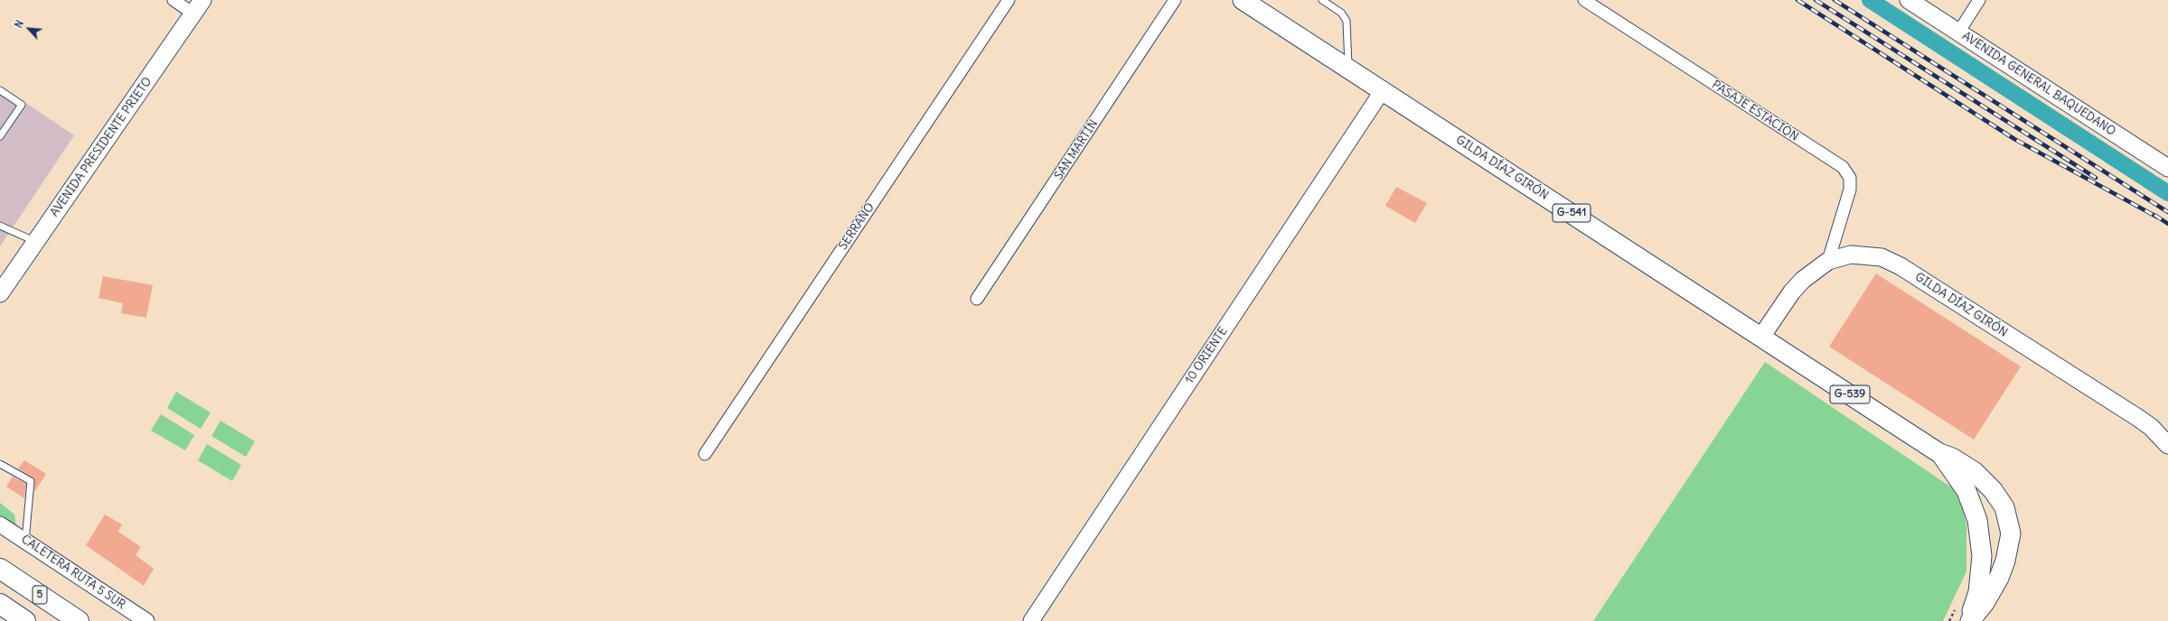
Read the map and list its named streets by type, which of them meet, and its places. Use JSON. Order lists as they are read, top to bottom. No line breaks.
{"streets":{"highway":["5"],"main road":["AVENIDA GENERAL BAQUEDANO","AVENIDA PRESIDENTE PRIETO","GILDA DÍAZ GIRÓN","G-541","G-539"],"street":["PASAJE ESTACIÓN","SAN MARTÍN","SERRANO","10 ORIENTE","CALETERA RUTA 5 SUR"]},"crossings":[["PASAJE ESTACIÓN","GILDA DÍAZ GIRÓN"],["GILDA DÍAZ GIRÓN","10 ORIENTE"]],"north":"top left"}
